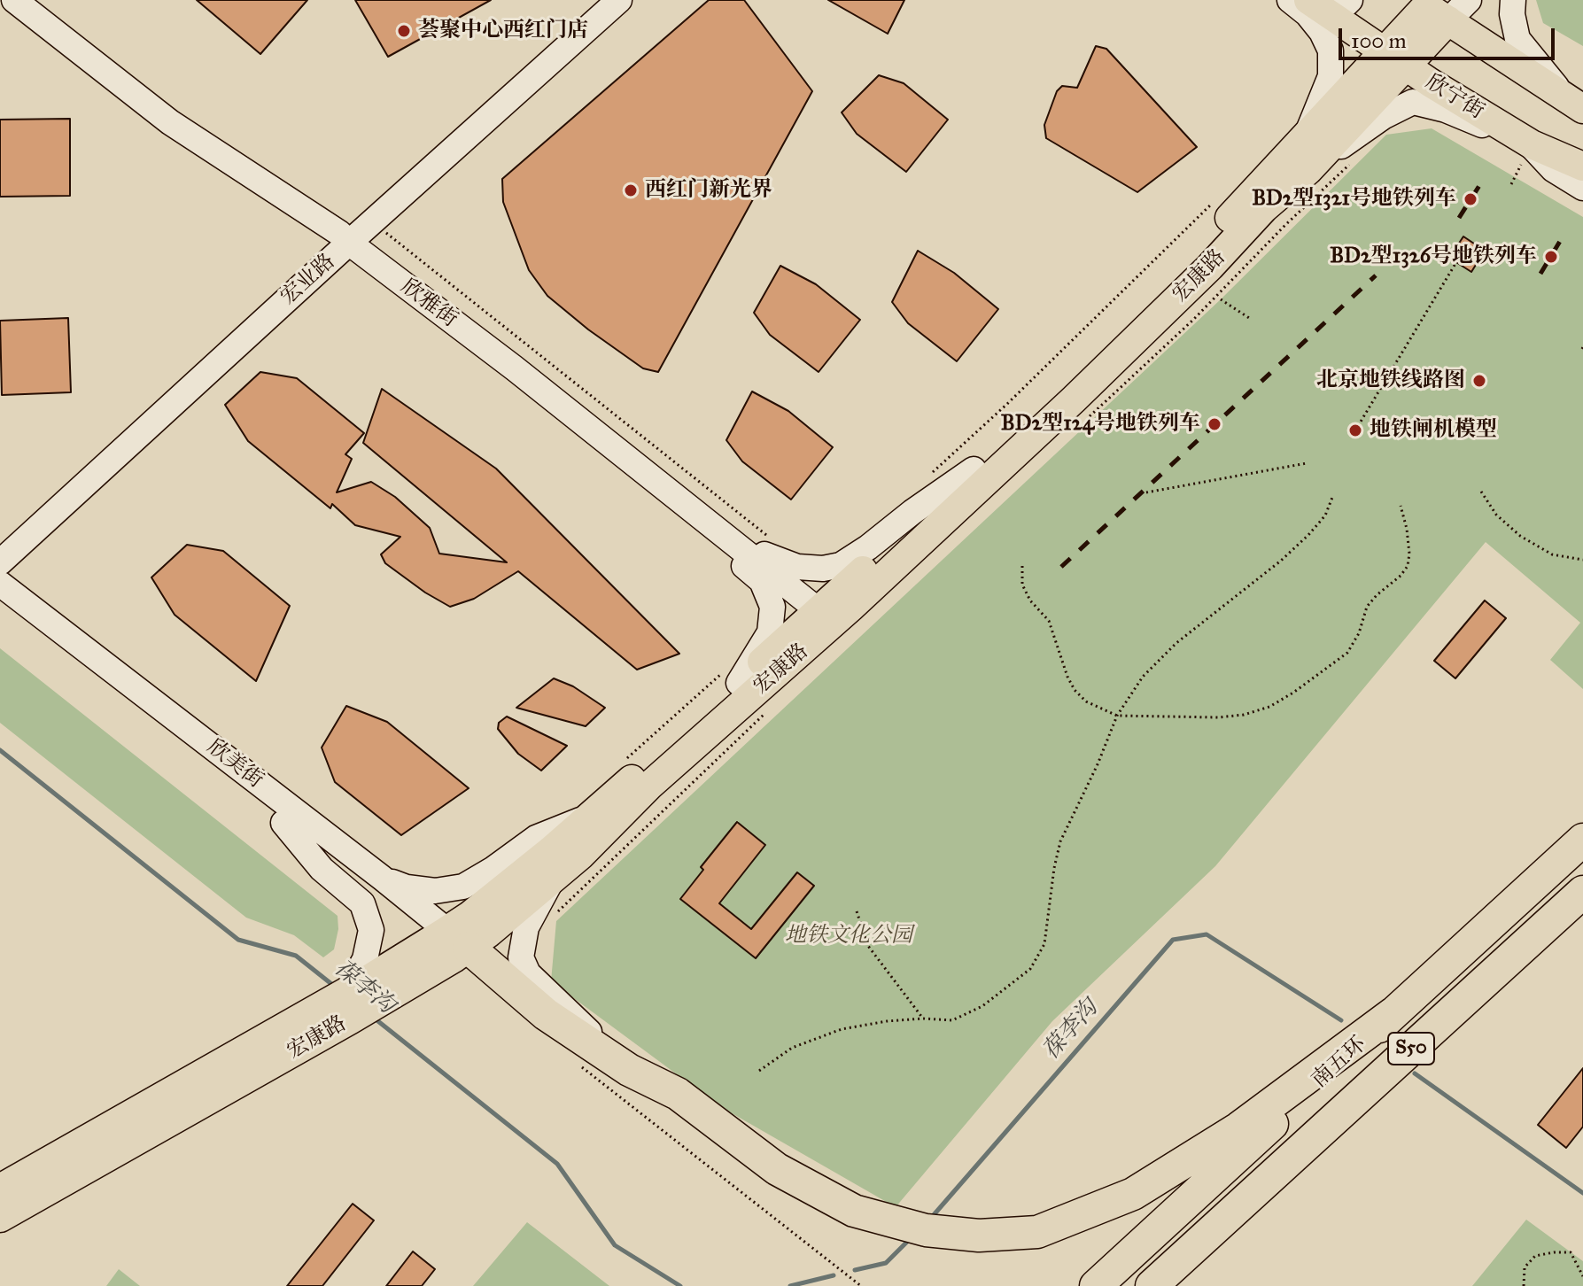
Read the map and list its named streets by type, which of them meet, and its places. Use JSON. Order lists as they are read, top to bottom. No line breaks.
{"streets":{"highway":["S50","南五环"],"main road":["欣宁街","宏康路"],"street":["宏业路","欣雅街","欣美街"]},"crossings":[["欣宁街","宏康路"],["宏康路","欣雅街"],["宏康路","欣美街"],["宏业路","欣雅街"]],"water":["葆李沟"],"parks":["地铁文化公园"],"places":["荟聚中心西红门店","西红门新光界","BD2型1321号地铁列车","BD2型1326号地铁列车","北京地铁线路图","BD2型124号地铁列车","地铁闸机模型"],"scale_bar":"100 m"}
